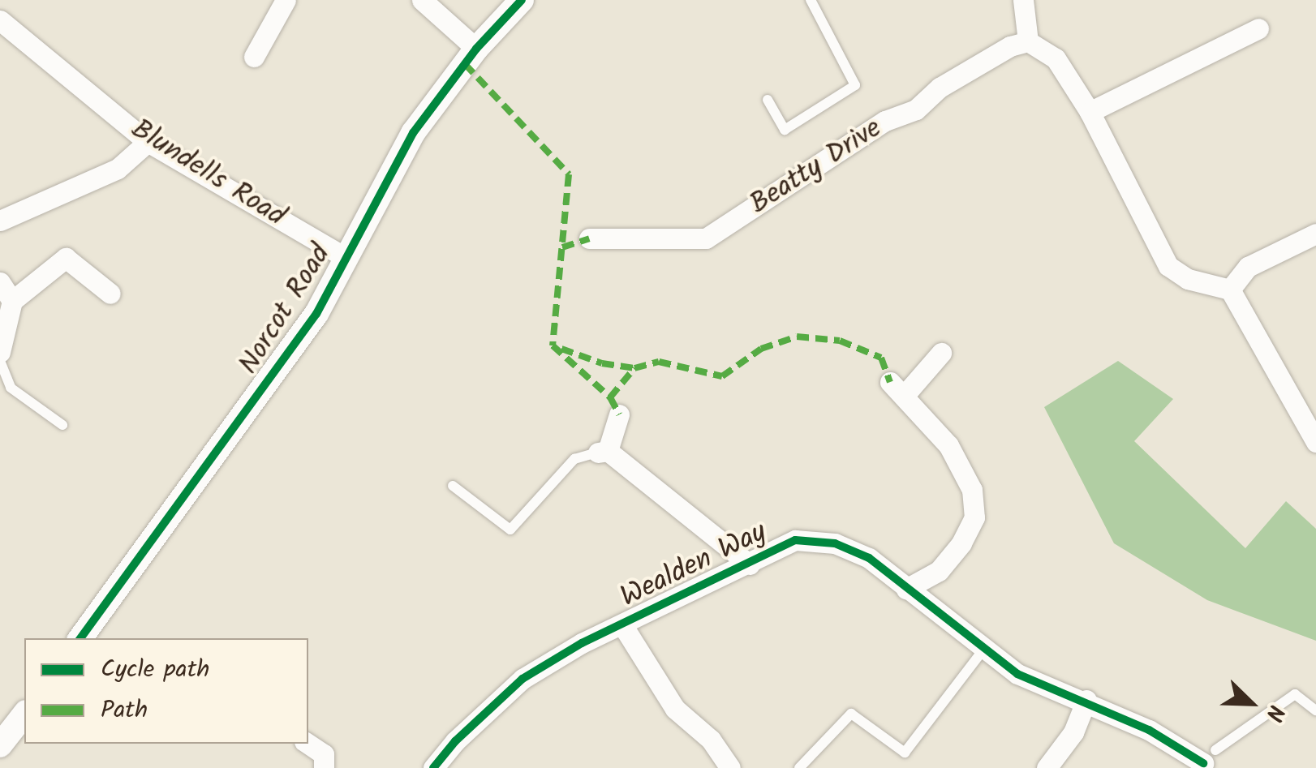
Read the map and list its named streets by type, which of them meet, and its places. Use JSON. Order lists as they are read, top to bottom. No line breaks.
{"streets":{"street":["Beatty Drive","Blundells Road","Norcot Road","Wealden Way"]},"crossings":[["Blundells Road","Norcot Road"]],"legend":["Cycle path","Path"],"north":"bottom right"}
